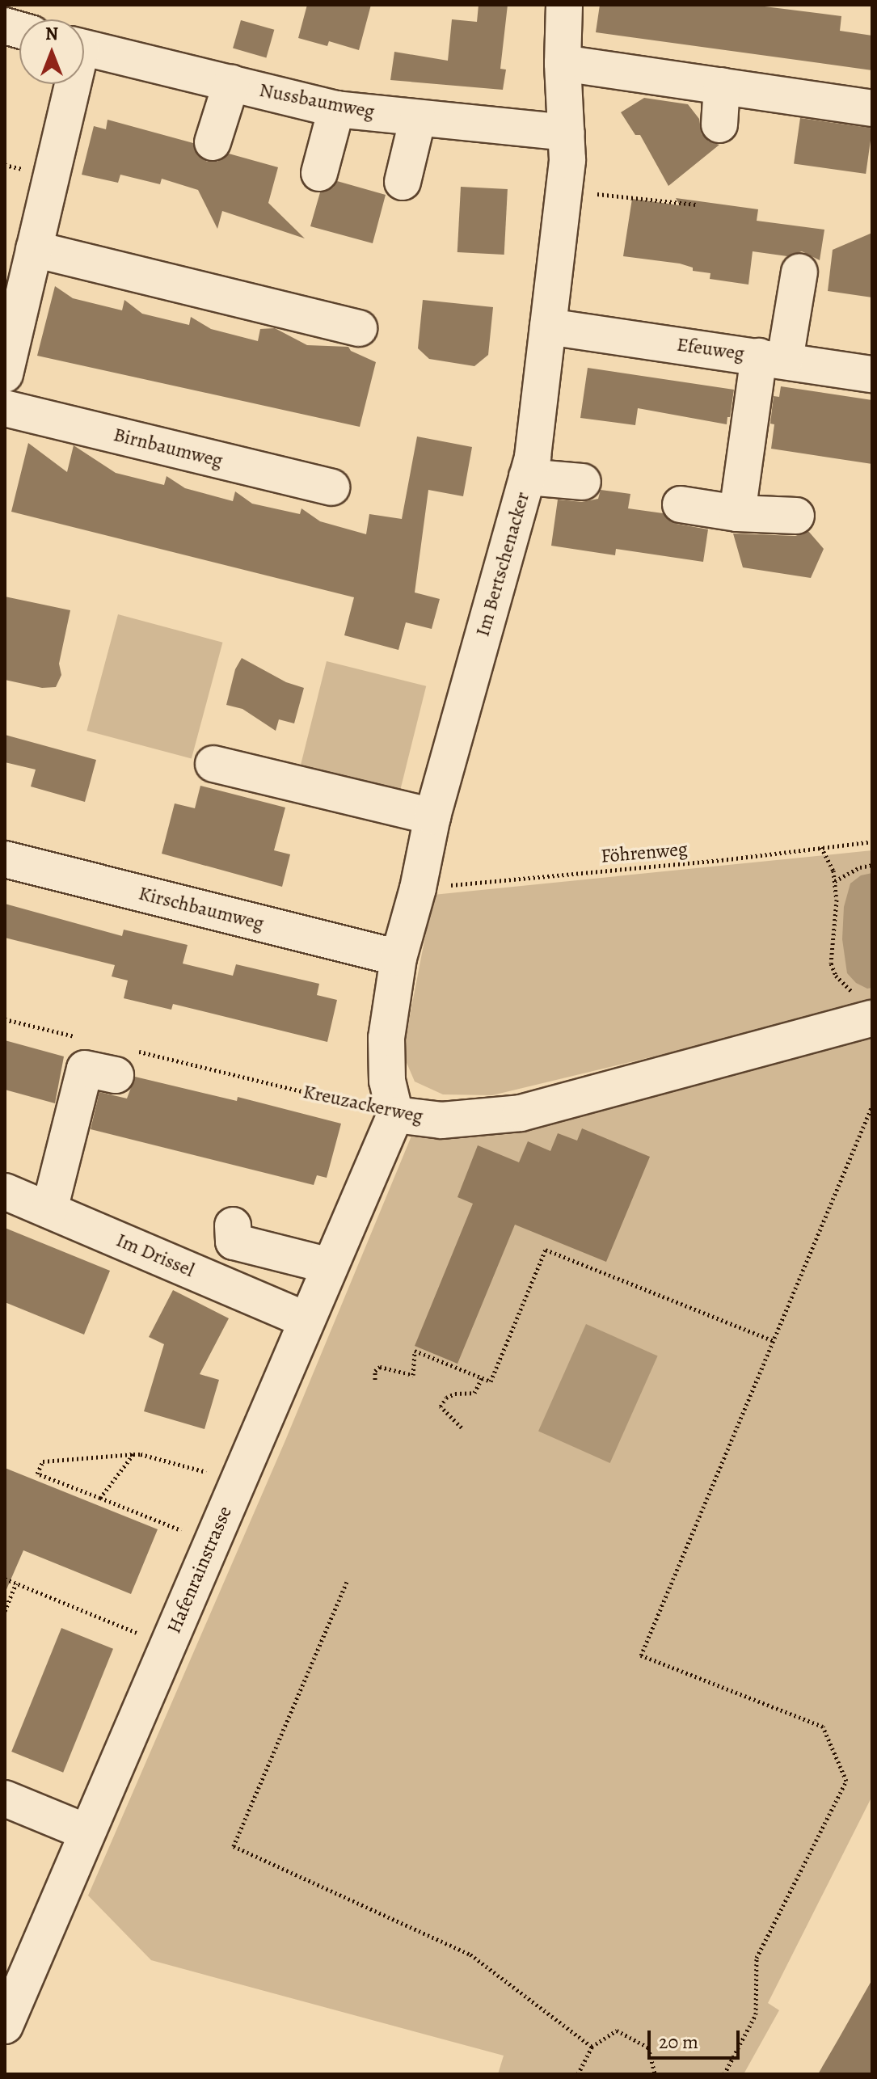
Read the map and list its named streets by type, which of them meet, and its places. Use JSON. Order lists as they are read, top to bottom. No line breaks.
{"streets":{"street":["Nussbaumweg","Efeuweg","Birnbaumweg","Im Bertschenacker","Kirschbaumweg","Kreuzackerweg","Im Drissel","Hafenrainstrasse"],"path":["Föhrenweg"]},"crossings":[["Nussbaumweg","Im Bertschenacker"],["Efeuweg","Im Bertschenacker"],["Im Bertschenacker","Föhrenweg"],["Im Bertschenacker","Kirschbaumweg"],["Im Bertschenacker","Kreuzackerweg"],["Im Bertschenacker","Hafenrainstrasse"],["Kreuzackerweg","Hafenrainstrasse"],["Im Drissel","Hafenrainstrasse"]],"scale_bar":"20 m","north":"top"}
